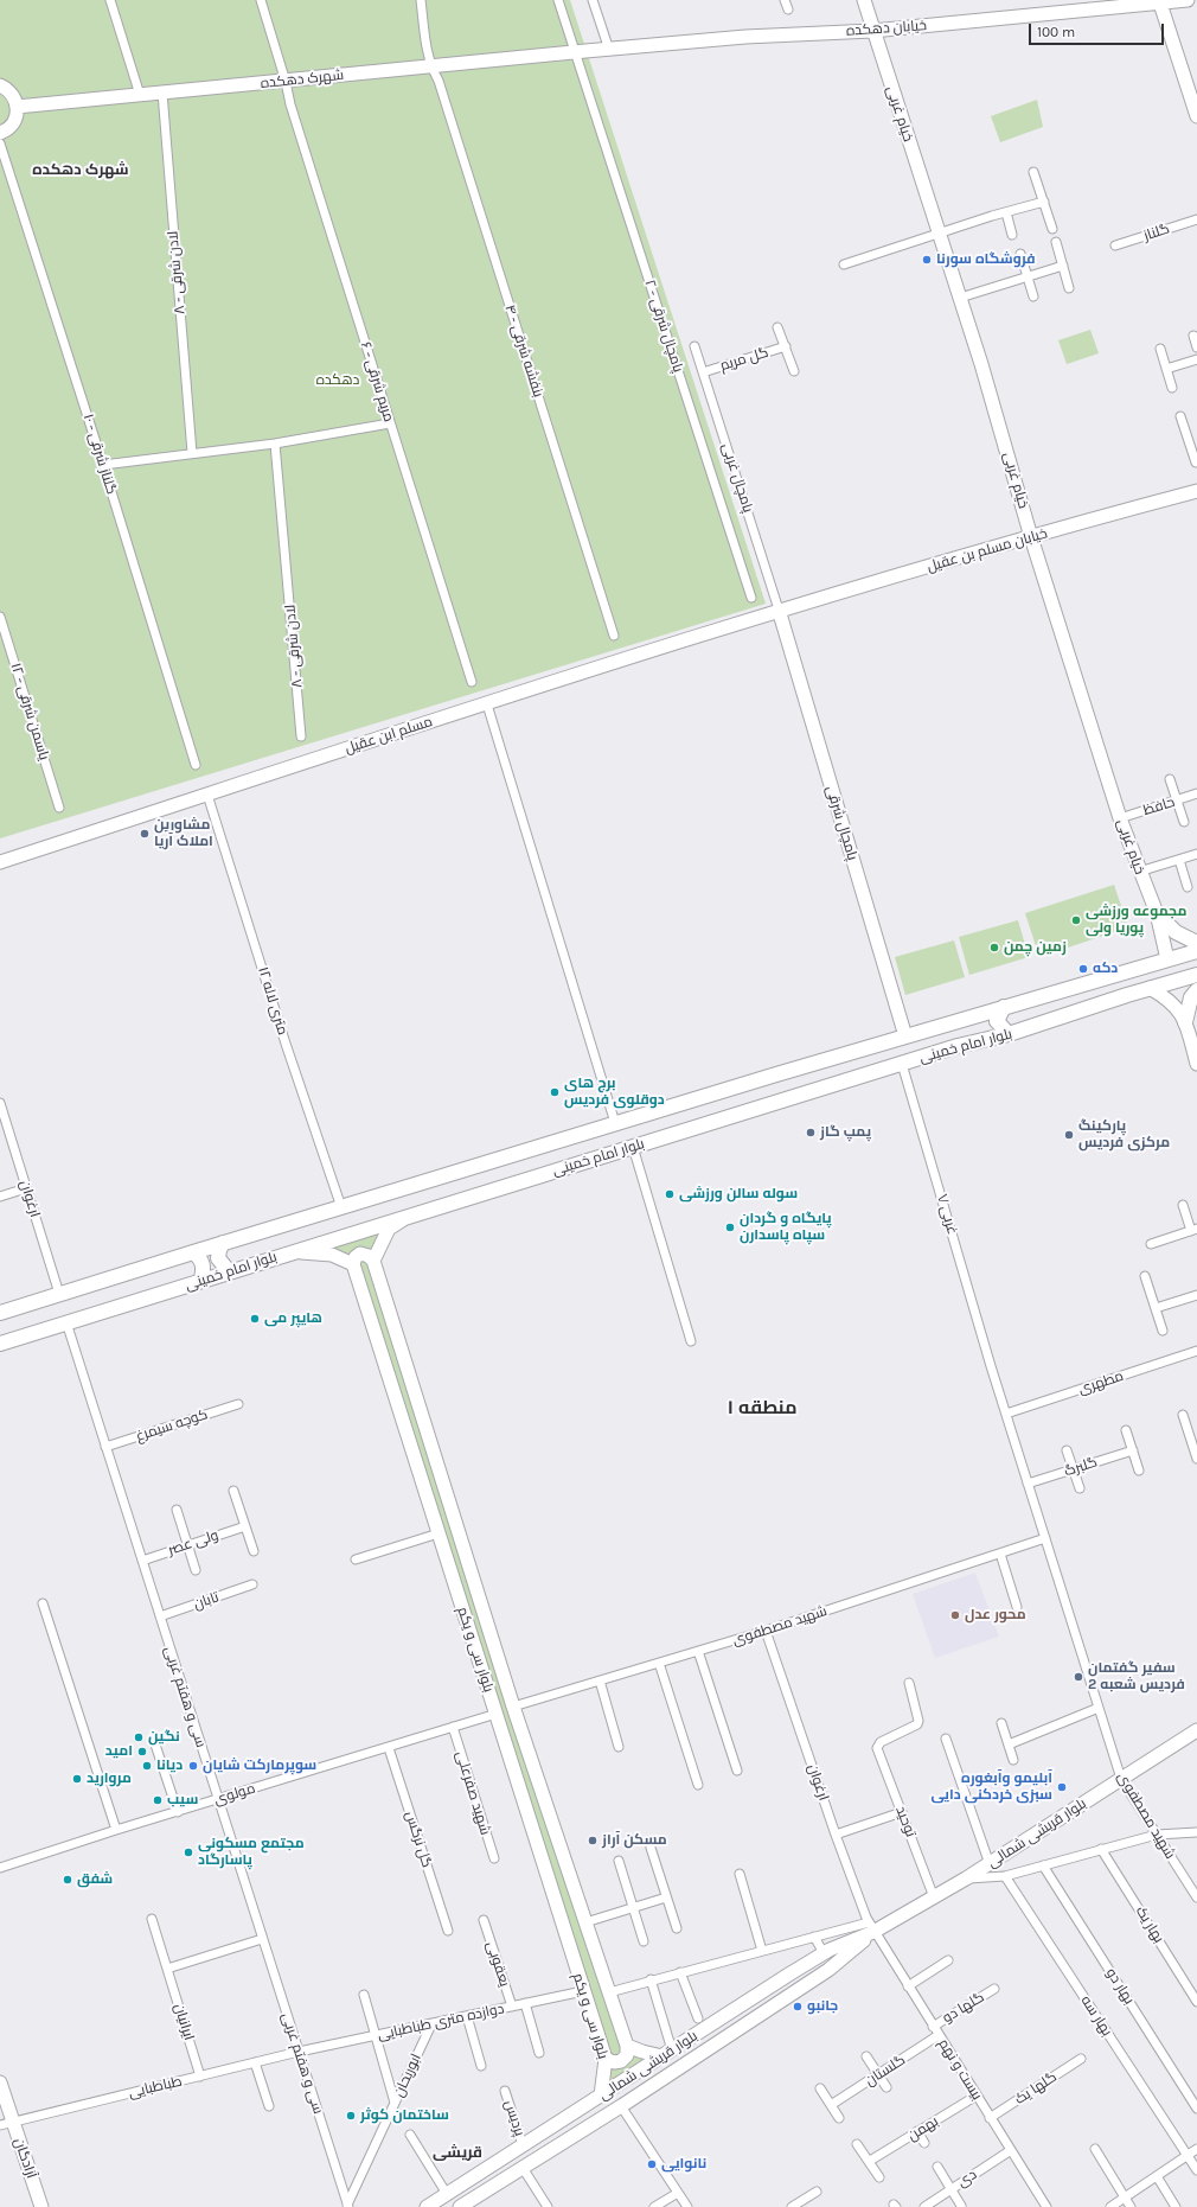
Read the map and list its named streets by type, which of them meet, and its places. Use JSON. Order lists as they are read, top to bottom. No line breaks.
{"streets":{"main road":["بلوار امام خمینی"],"street":["خیابان دهکده","شهرک دهکده","خیام غربی","گلناز","لادن شرقی - ۸","پامچال شرقی - ۲","بنفشه شرقی - ۴","گل مریم","مریم شرقی - ۶","گلناز شرقی - ۱۰","پامچال غربی","خیابان مسلم بن عقیل","یاسمن شرقی - ۱۲","مسلم ابن عقیل","حافظ","پامچال شرقی","۱۲ متری لاله","ارغوان","۷ غربی","مطهری","کوچه سیمرغ","گلبرگ","ولی عصر","تابان","شهید مصطفوی","بلوار سی و یکم","سی و هفتم غربی","شهید صفرعلی","مولوی","توحید","بلوار قریشی شمالی","گل نرگس","بهار یک","یعقوبی","بهار دو","گلها دو","بهار سه","ایرانیان","دوازده متری طباطبایی","بیست و نهم","گلستان","ابوریحان","طباطبایی","گلها یک","پردیس","بهمن","آزادگان","دی"]},"crossings":[["خیابان دهکده","شهرک دهکده"],["خیابان دهکده","خیام غربی"],["خیابان دهکده","پامچال شرقی - ۲"],["شهرک دهکده","لادن شرقی - ۸"],["شهرک دهکده","پامچال شرقی - ۲"],["شهرک دهکده","بنفشه شرقی - ۴"],["شهرک دهکده","مریم شرقی - ۶"],["خیام غربی","خیابان مسلم بن عقیل"],["خیام غربی","حافظ"],["خیام غربی","بلوار امام خمینی"],["گل مریم","پامچال غربی"],["پامچال غربی","خیابان مسلم بن عقیل"],["پامچال غربی","مسلم ابن عقیل"],["پامچال غربی","پامچال شرقی"],["خیابان مسلم بن عقیل","مسلم ابن عقیل"],["خیابان مسلم بن عقیل","پامچال شرقی"],["مسلم ابن عقیل","پامچال شرقی"],["مسلم ابن عقیل","۱۲ متری لاله"],["پامچال شرقی","بلوار امام خمینی"],["۱۲ متری لاله","بلوار امام خمینی"],["بلوار امام خمینی","ارغوان"],["بلوار امام خمینی","۷ غربی"],["بلوار امام خمینی","سی و هفتم غربی"],["ارغوان","شهید مصطفوی"],["ارغوان","بلوار قریشی شمالی"],["ارغوان","بیست و نهم"],["۷ غربی","شهید مصطفوی"],["مطهری","شهید مصطفوی"],["کوچه سیمرغ","سی و هفتم غربی"],["گلبرگ","شهید مصطفوی"],["ولی عصر","سی و هفتم غربی"],["تابان","سی و هفتم غربی"],["شهید مصطفوی","بلوار سی و یکم"],["شهید مصطفوی","بلوار قریشی شمالی"],["بلوار سی و یکم","مولوی"],["بلوار سی و یکم","بلوار قریشی شمالی"],["بلوار سی و یکم","دوازده متری طباطبایی"],["سی و هفتم غربی","مولوی"],["سی و هفتم غربی","دوازده متری طباطبایی"],["سی و هفتم غربی","ابوریحان"],["سی و هفتم غربی","طباطبایی"],["شهید صفرعلی","مولوی"],["مولوی","گل نرگس"],["توحید","بلوار قریشی شمالی"],["بلوار قریشی شمالی","بیست و نهم"],["بلوار قریشی شمالی","پردیس"],["یعقوبی","دوازده متری طباطبایی"],["گلها دو","بیست و نهم"],["ایرانیان","طباطبایی"],["دوازده متری طباطبایی","ابوریحان"],["دوازده متری طباطبایی","طباطبایی"],["بیست و نهم","گلستان"],["بیست و نهم","گلها یک"],["بیست و نهم","بهمن"],["بیست و نهم","دی"],["طباطبایی","آزادگان"]],"districts":["شهرک دهکده","منطقه ۱","قریشی"],"parks":["دهکده"],"places":["فروشگاه سورنا","مشاورین املاک آریا","مجموعه ورزشی پوریا ولی","زمین چمن","دکه","برج های دوقلوی فردیس","پمپ گاز","پارکینگ مرکزی فردیس","سوله سالن ورزشی","پایگاه و گردان سپاه پاسدارن","هایپر می","محور عدل","سفیر گفتمان فردیس شعبه 2","نگین","امید","دیانا","سوپرمارکت شایان","مروارید","آبلیمو وآبغوره سبزی خردکنی دایی","سیب","مسکن آراز","مجتمع مسکونی پاسارگاد","شفق","جانبو","ساختمان کوثر","نانوایی"],"scale_bar":"100 m"}
